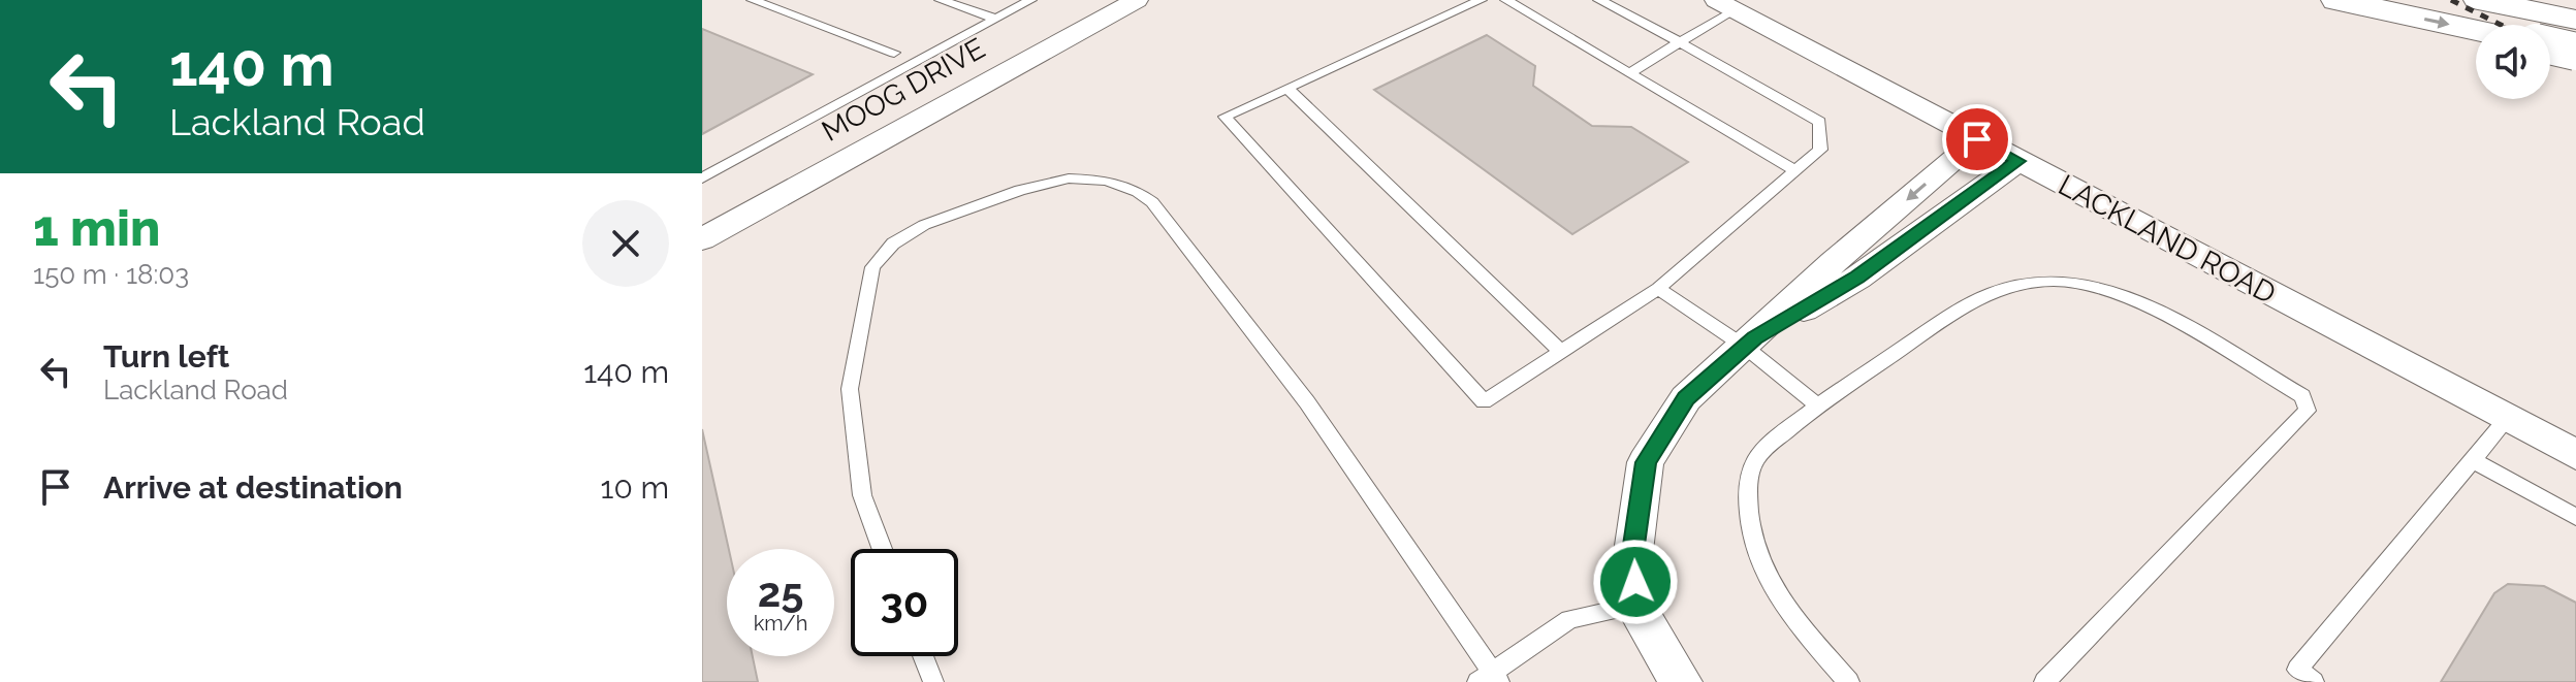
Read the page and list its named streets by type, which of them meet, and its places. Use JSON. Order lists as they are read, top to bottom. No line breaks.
{"streets":{"street":["MOOG DRIVE","LACKLAND ROAD"]},"page":{"turn":["140 m","Lackland Road"],"heading":["1 min","150 m · 18:03"],"list":[{"name":"Turn left","note":"Lackland Road","value":"140 m"},{"name":"Arrive at destination","value":"10 m"}],"speed":"25 km/h","limit":"30"}}
